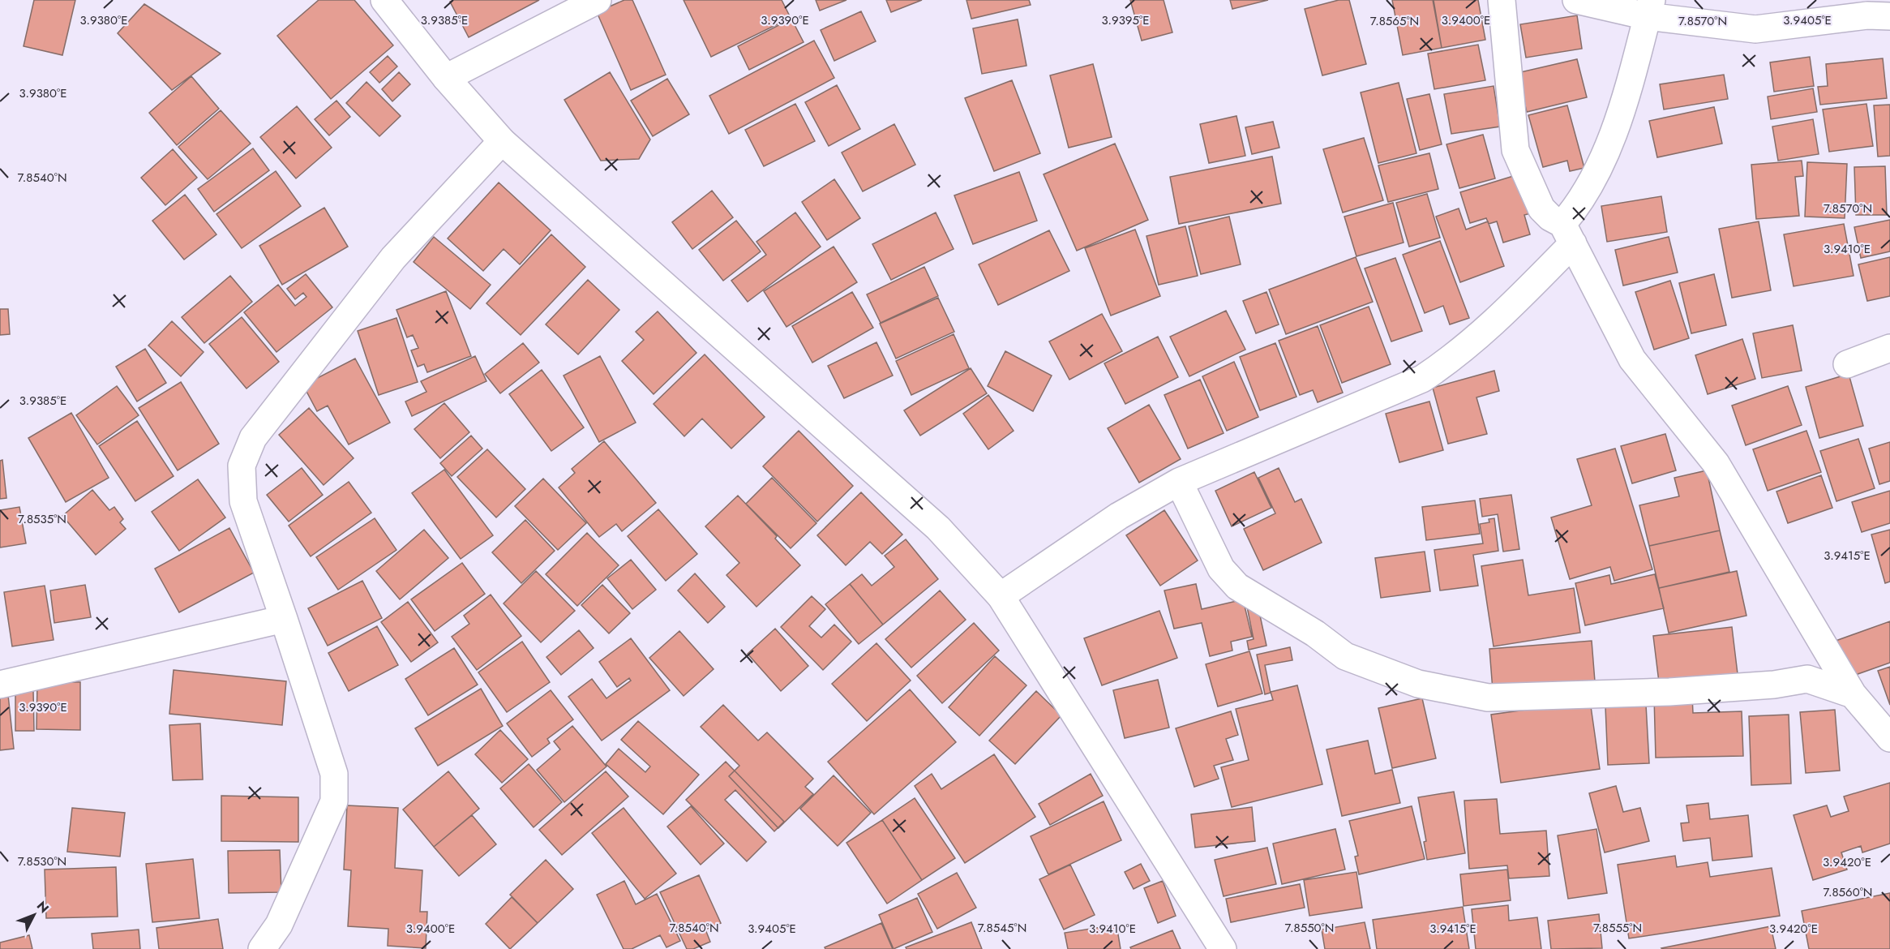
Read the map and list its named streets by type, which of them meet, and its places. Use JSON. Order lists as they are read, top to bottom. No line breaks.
{"north":"top right","coordinates":["3.9385°E","3.9390°E","3.9395°E","3.9380°E","3.9400°E","3.9405°E","7.8565°N","7.8570°N","7.8540°N","3.9410°E","7.8535°N","3.9415°E","7.8530°N","3.9420°E","7.8560°N","7.8545°N","7.8550°N","7.8555°N"]}
